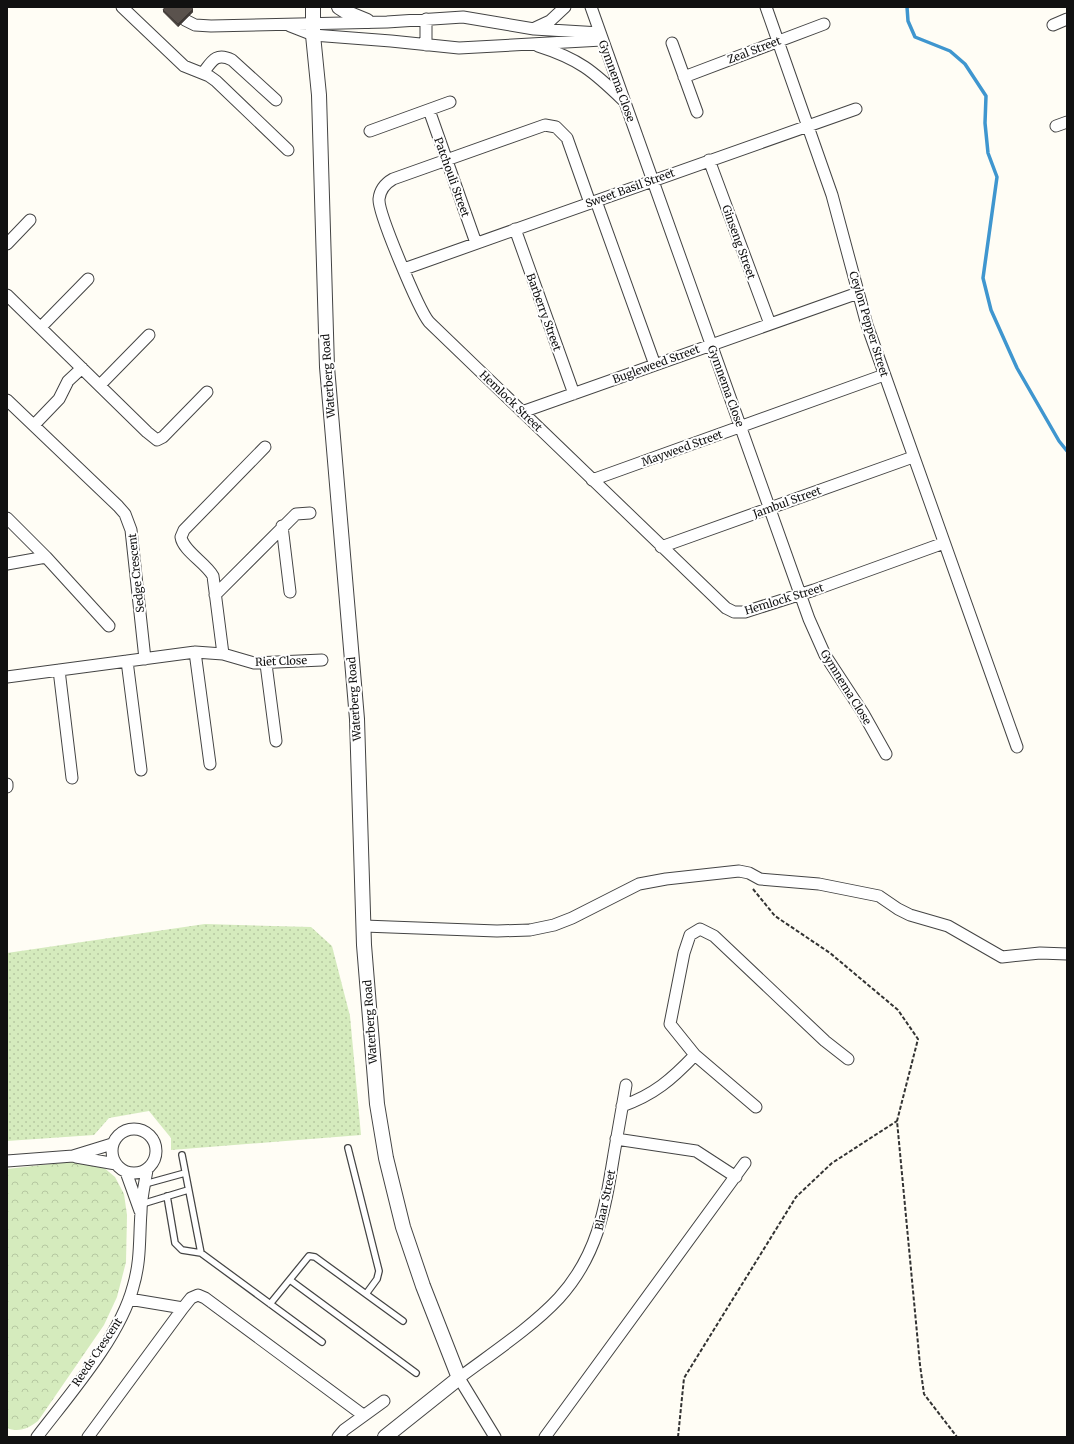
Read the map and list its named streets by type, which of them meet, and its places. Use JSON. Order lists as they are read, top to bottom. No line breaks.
{"streets":{"street":["Zeal Street","Gymnema Close","Patchouli Street","Sweet Basil Street","Ginseng Street","Barberry Street","Ceylon Pepper Street","Bugleweed Street","Waterberg Road","Hemlock Street","Mayweed Street","Jambul Street","Sedge Crescent","Riet Close","Blaar Street","Reeds Crescent"]},"crossings":[["Zeal Street","Ceylon Pepper Street"],["Gymnema Close","Sweet Basil Street"],["Gymnema Close","Bugleweed Street"],["Gymnema Close","Hemlock Street"],["Gymnema Close","Mayweed Street"],["Gymnema Close","Jambul Street"],["Patchouli Street","Sweet Basil Street"],["Patchouli Street","Hemlock Street"],["Sweet Basil Street","Ginseng Street"],["Sweet Basil Street","Barberry Street"],["Sweet Basil Street","Ceylon Pepper Street"],["Sweet Basil Street","Hemlock Street"],["Ginseng Street","Bugleweed Street"],["Barberry Street","Bugleweed Street"],["Ceylon Pepper Street","Bugleweed Street"],["Ceylon Pepper Street","Hemlock Street"],["Ceylon Pepper Street","Mayweed Street"],["Ceylon Pepper Street","Jambul Street"],["Bugleweed Street","Hemlock Street"],["Waterberg Road","Blaar Street"],["Hemlock Street","Mayweed Street"],["Hemlock Street","Jambul Street"],["Sedge Crescent","Riet Close"]]}
